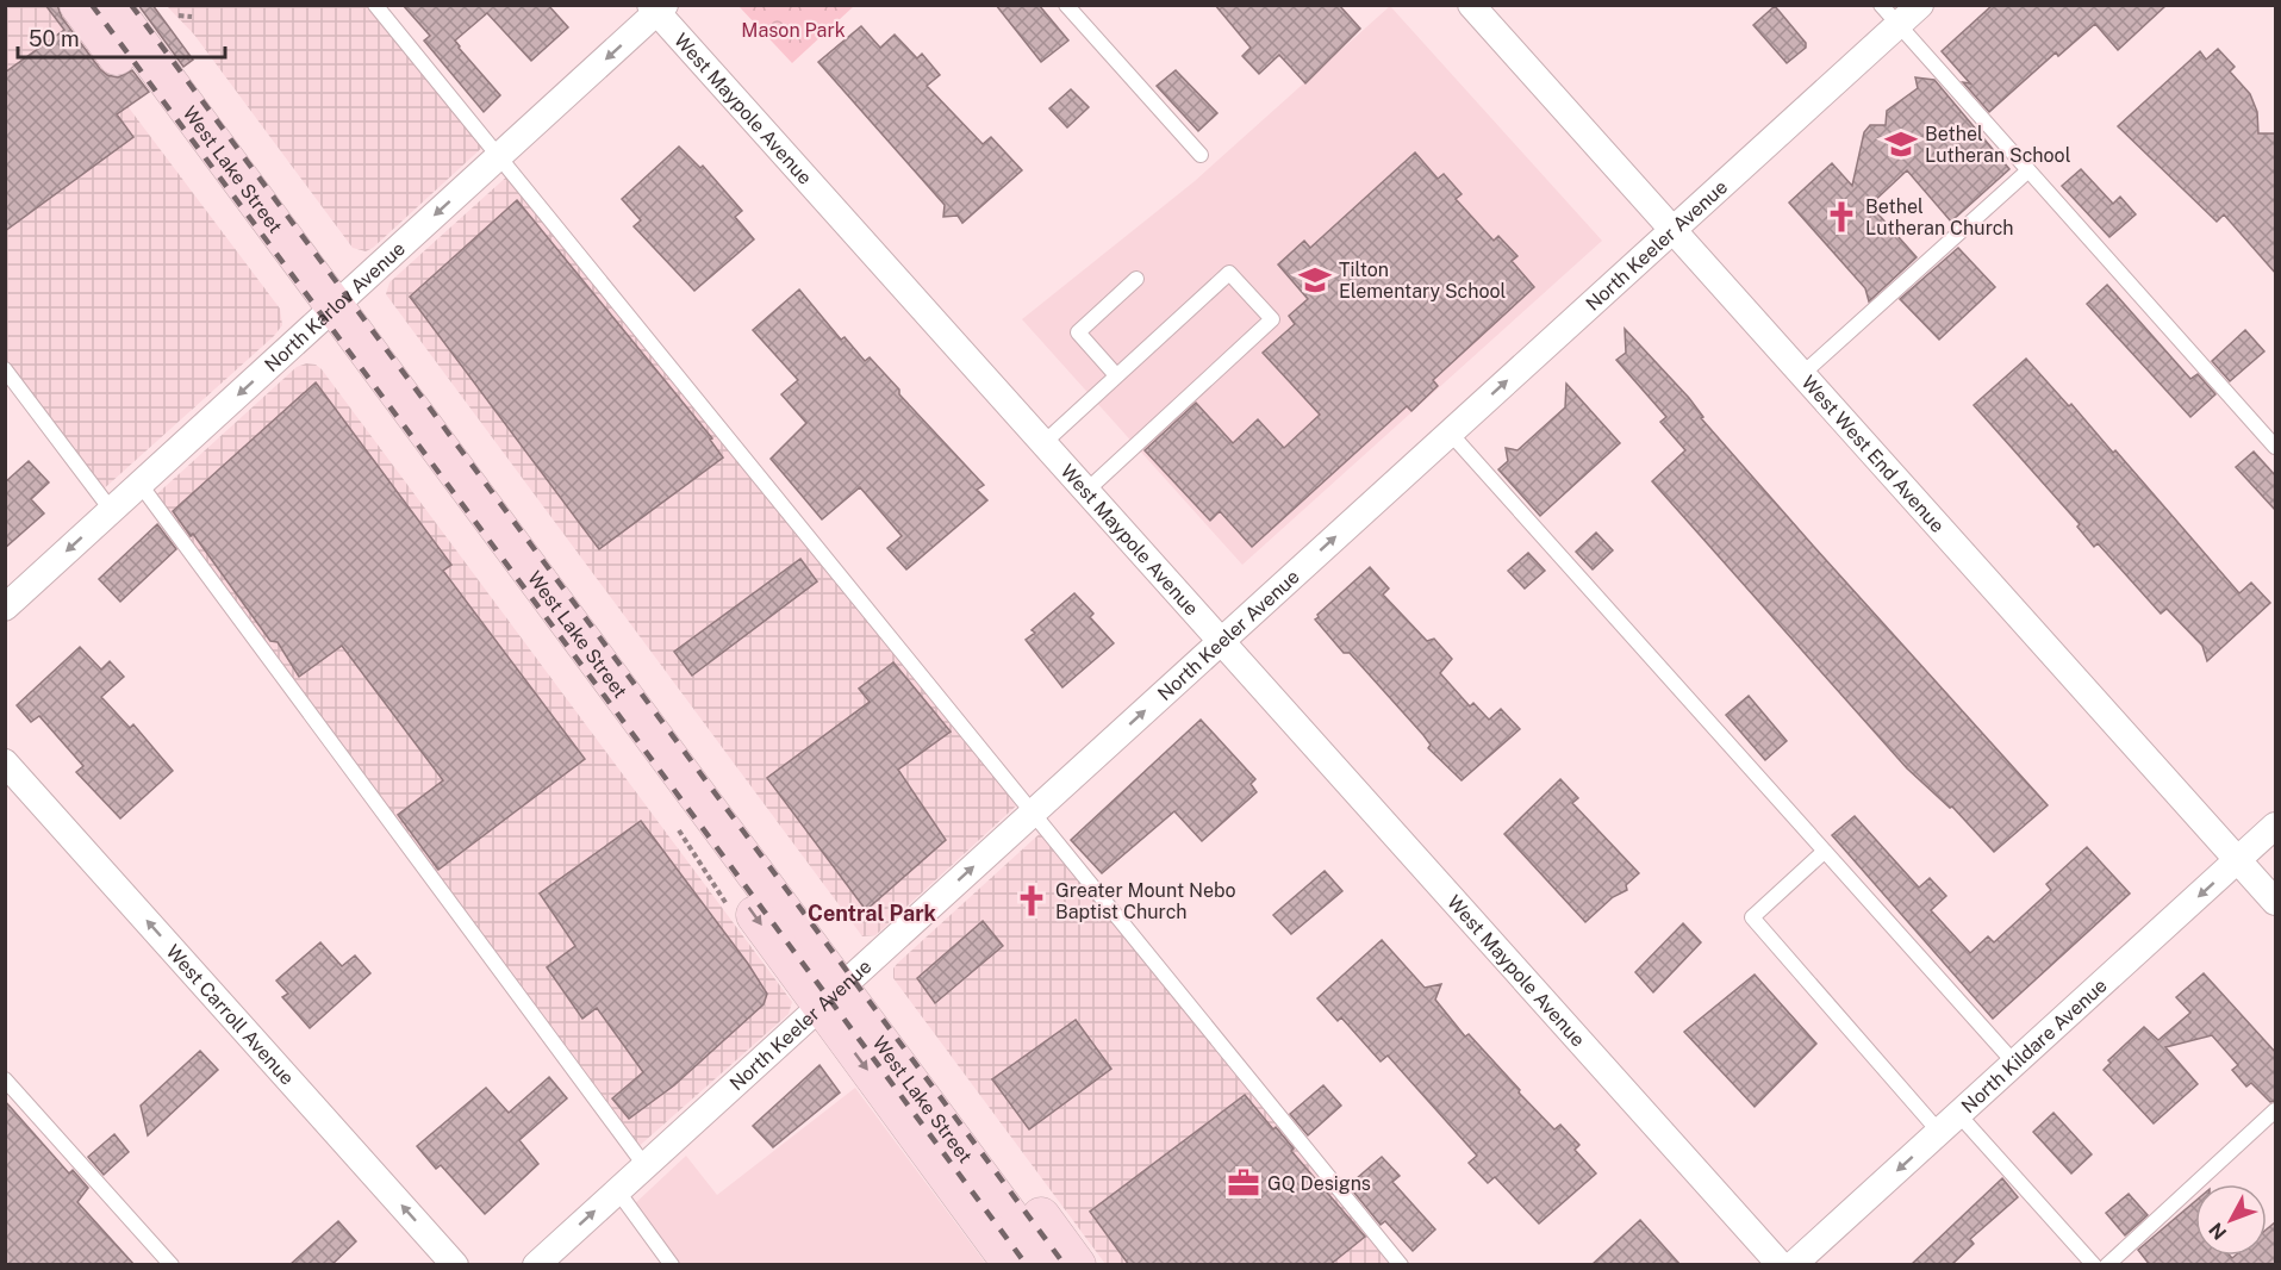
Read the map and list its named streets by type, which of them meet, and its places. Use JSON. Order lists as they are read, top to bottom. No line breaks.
{"streets":{"main road":["West Lake Street"],"street":["West Maypole Avenue","North Keeler Avenue","North Karlov Avenue","West West End Avenue","West Carroll Avenue","North Kildare Avenue"]},"crossings":[["West Maypole Avenue","North Keeler Avenue"],["West Maypole Avenue","North Karlov Avenue"],["West Lake Street","North Keeler Avenue"],["West Lake Street","North Karlov Avenue"],["North Keeler Avenue","West West End Avenue"],["West West End Avenue","North Kildare Avenue"]],"one_way":["North Keeler Avenue","North Karlov Avenue","West Carroll Avenue","North Kildare Avenue"],"districts":["Central Park"],"parks":["Mason Park"],"places":{"school or university":["Bethel Lutheran School","Tilton Elementary School"],"church":["Bethel Lutheran Church","Greater Mount Nebo Baptist Church"],"office":["GQ Designs"]},"scale_bar":"50 m","north":"bottom left"}
